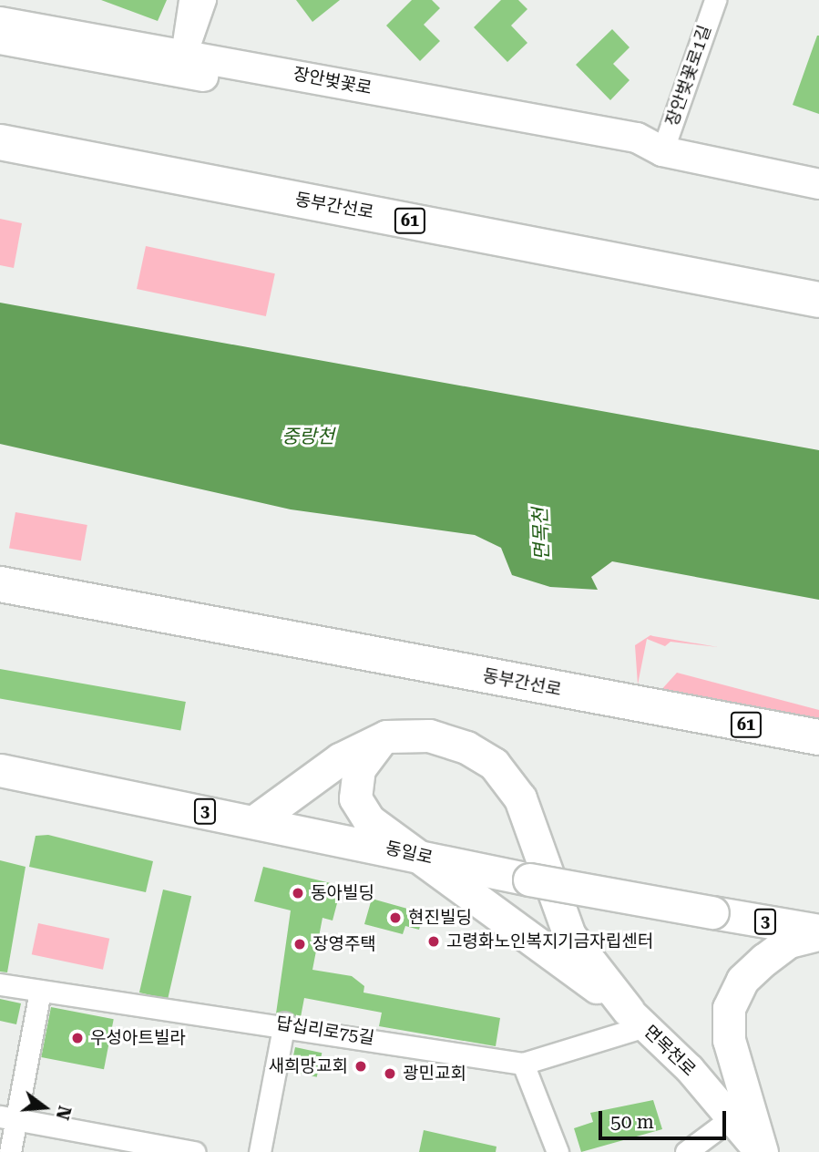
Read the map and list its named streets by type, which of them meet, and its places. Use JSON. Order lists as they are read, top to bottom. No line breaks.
{"streets":{"highway":["동부간선로","61"],"main road":["3","동일로"],"street":["장안벚꽃로1길","장안벚꽃로","답십리로75길","면목천로"]},"crossings":[["장안벚꽃로1길","장안벚꽃로"],["답십리로75길","면목천로"]],"water":["중랑천","면목천"],"places":["동아빌딩","현진빌딩","고령화노인복지기금자립센터","장영주택","우성아트빌라","새희망교회","광민교회"],"scale_bar":"50 m","north":"right"}
